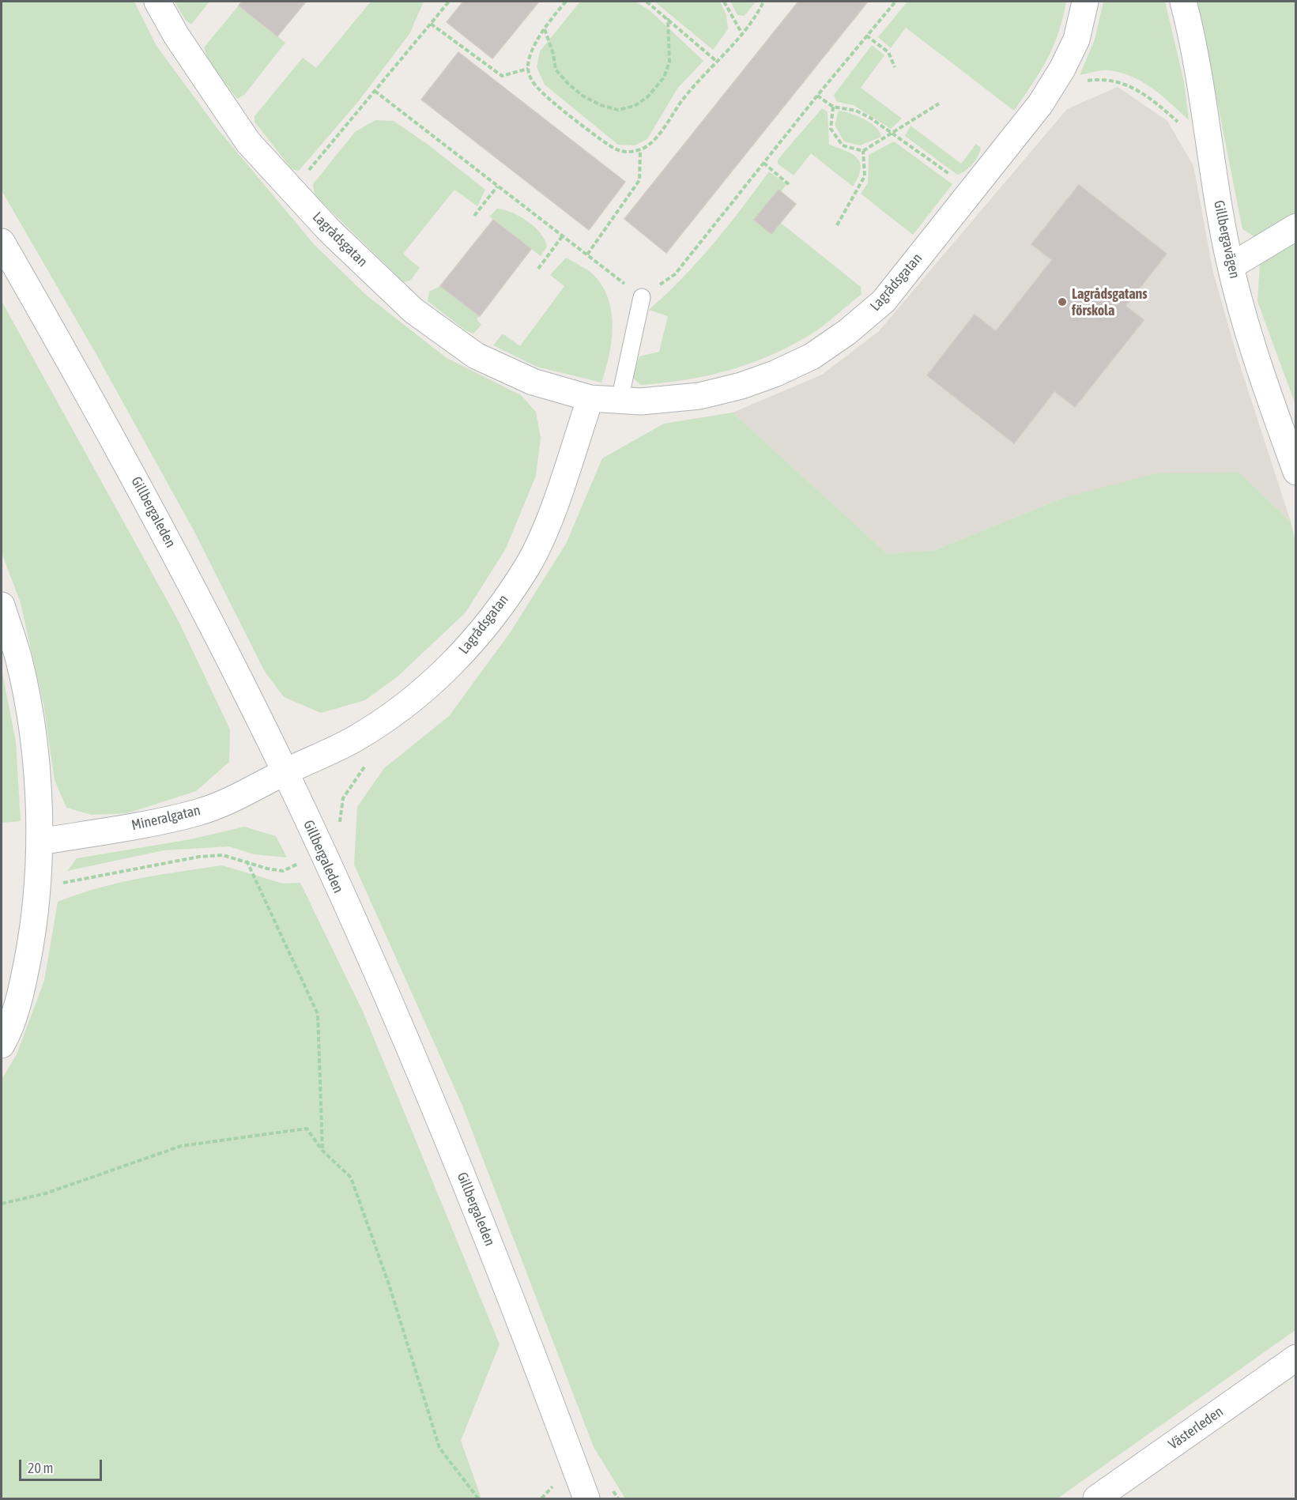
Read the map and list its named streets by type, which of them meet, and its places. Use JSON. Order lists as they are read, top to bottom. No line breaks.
{"streets":{"street":["Lagrådsgatan","Gillbergavägen","Gillbergaleden","Mineralgatan","Västerleden"]},"crossings":[["Lagrådsgatan","Gillbergaleden"],["Lagrådsgatan","Mineralgatan"],["Gillbergaleden","Mineralgatan"]],"places":["Lagrådsgatans förskola"],"scale_bar":"20 m"}
